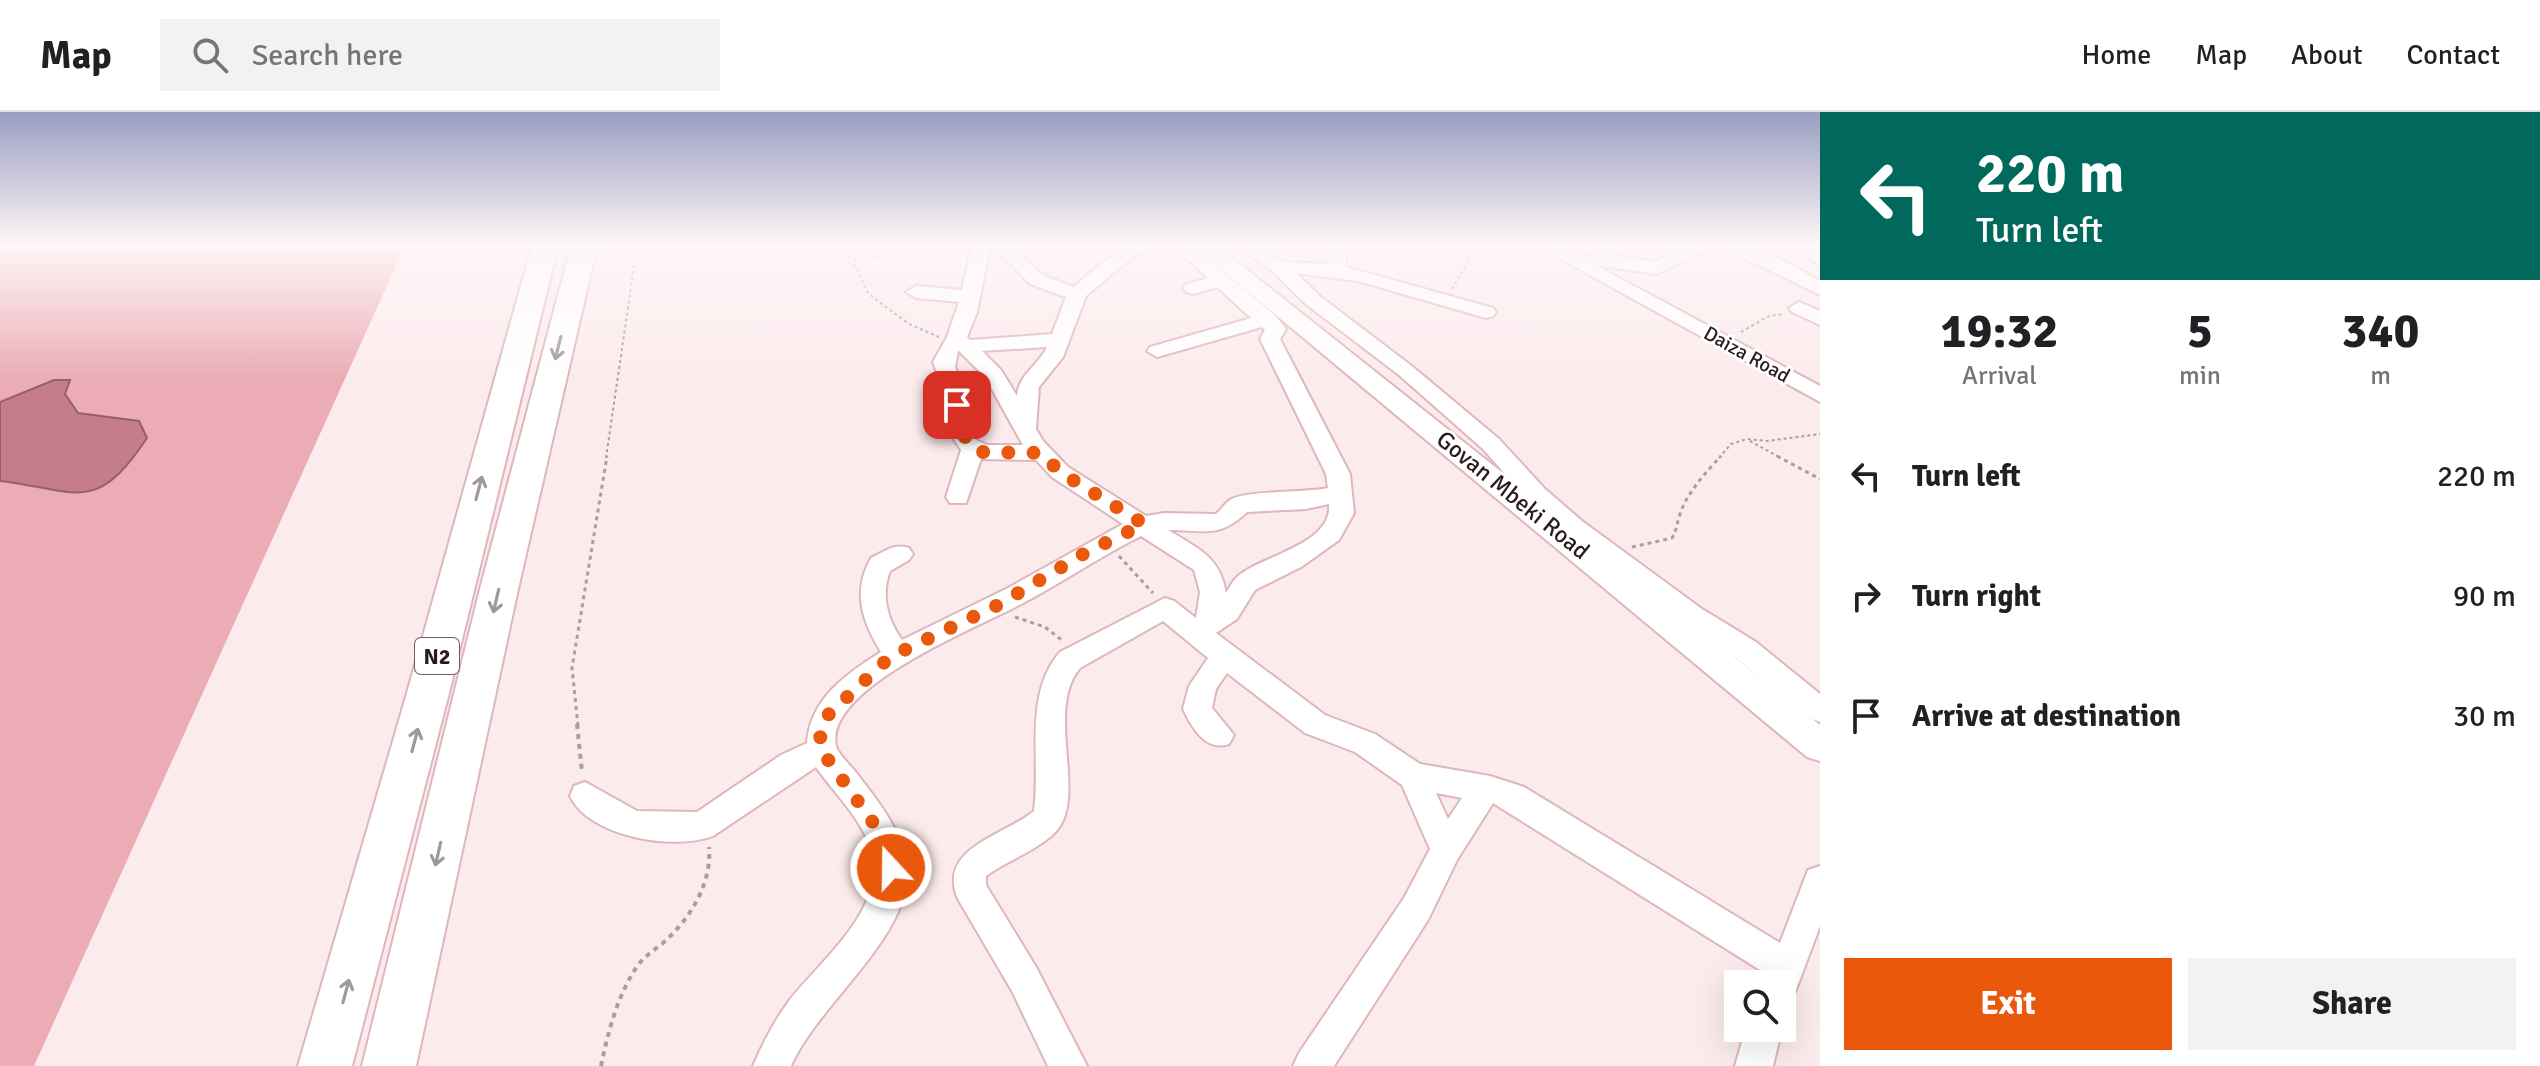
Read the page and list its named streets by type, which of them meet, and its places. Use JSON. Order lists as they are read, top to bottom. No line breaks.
{"streets":{"highway":["N2"],"main road":["Govan Mbeki Road"],"street":["Daiza Road"]},"page":{"header":"Map","search":"Search here","nav":["Home","Map","About","Contact"],"turn":["220 m","Turn left"],"eta":["19:32","Arrival","5","min","340","m"],"list":[{"name":"Turn left","value":"220 m"},{"name":"Turn right","value":"90 m"},{"name":"Arrive at destination","value":"30 m"}],"buttons":["Exit","Share"]}}
